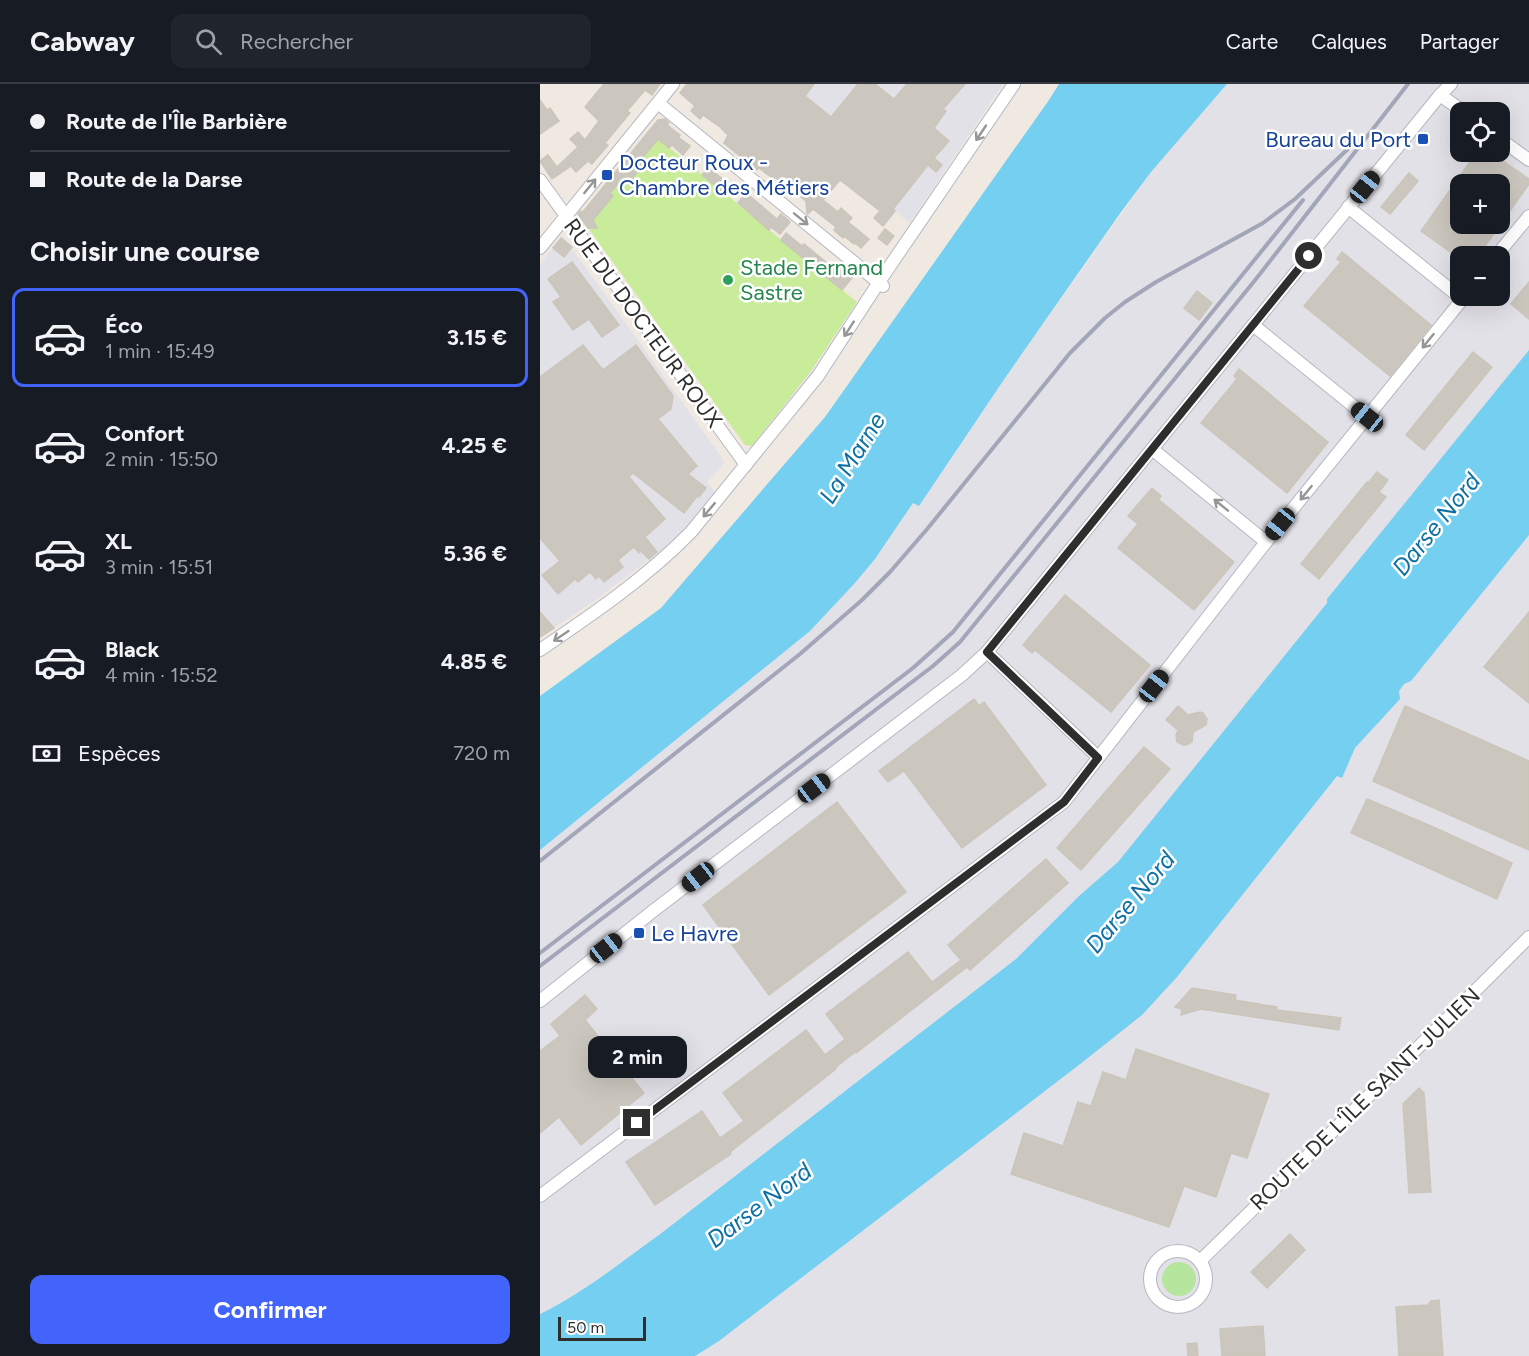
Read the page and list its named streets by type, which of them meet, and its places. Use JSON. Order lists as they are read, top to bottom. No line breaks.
{"streets":{"street":["RUE DU DOCTEUR ROUX","ROUTE DE L'ÎLE SAINT-JULIEN"]},"water":["La Marne","Darse Nord"],"places":{"transit":["Bureau du Port","Docteur Roux - Chambre des Métiers","Le Havre"],"other":["Stade Fernand Sastre"]},"scale_bar":"50 m","page":{"header":"Cabway","search":"Rechercher","nav":["Carte","Calques","Partager"],"banner":["Route de l'Île Barbière","Route de la Darse"],"map_buttons":["+","−"],"heading":"Choisir une course","list":[{"name":"Éco","note":"1 min · 15:49","value":"3.15 €"},{"name":"Confort","note":"2 min · 15:50","value":"4.25 €"},{"name":"XL","note":"3 min · 15:51","value":"5.36 €"},{"name":"Black","note":"4 min · 15:52","value":"4.85 €"}],"pay":["Espèces","720 m"],"bubble":"2 min","buttons":"Confirmer","scale":"50 m"}}
